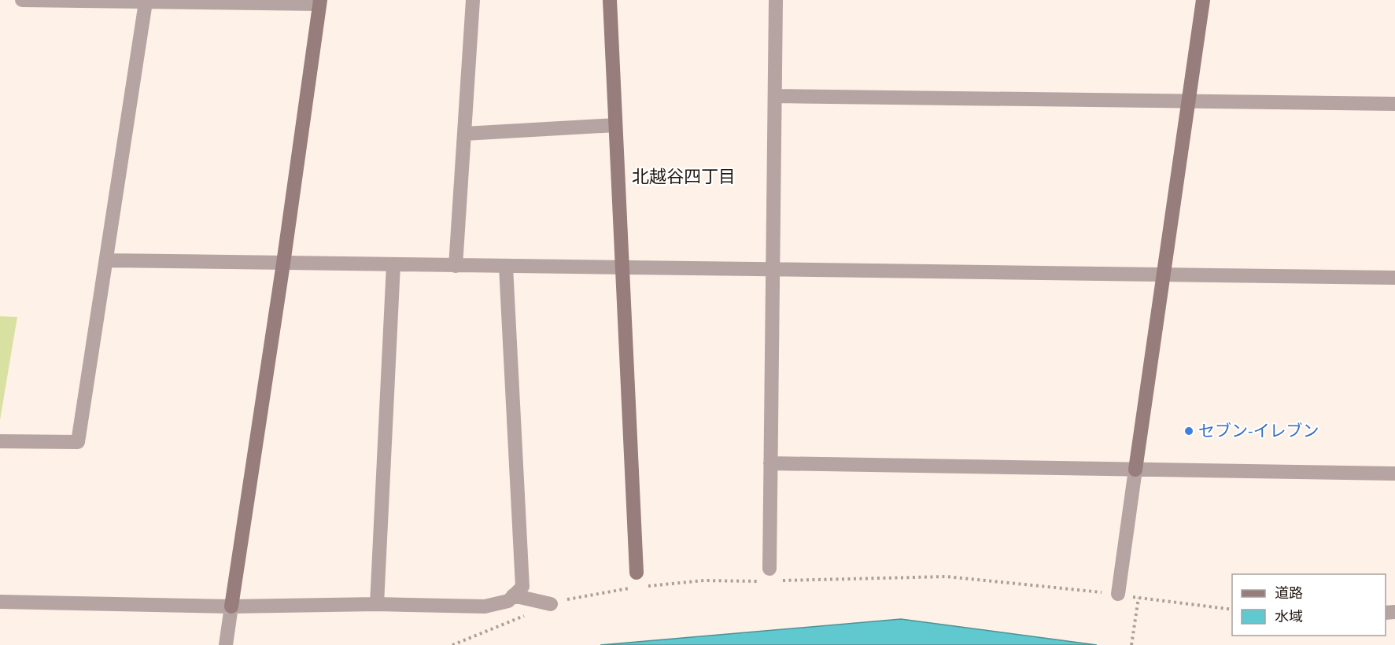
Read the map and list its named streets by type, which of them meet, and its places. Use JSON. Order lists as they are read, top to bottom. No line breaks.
{"districts":["北越谷四丁目"],"places":["セブン-イレブン"],"legend":["道路","水域"]}
